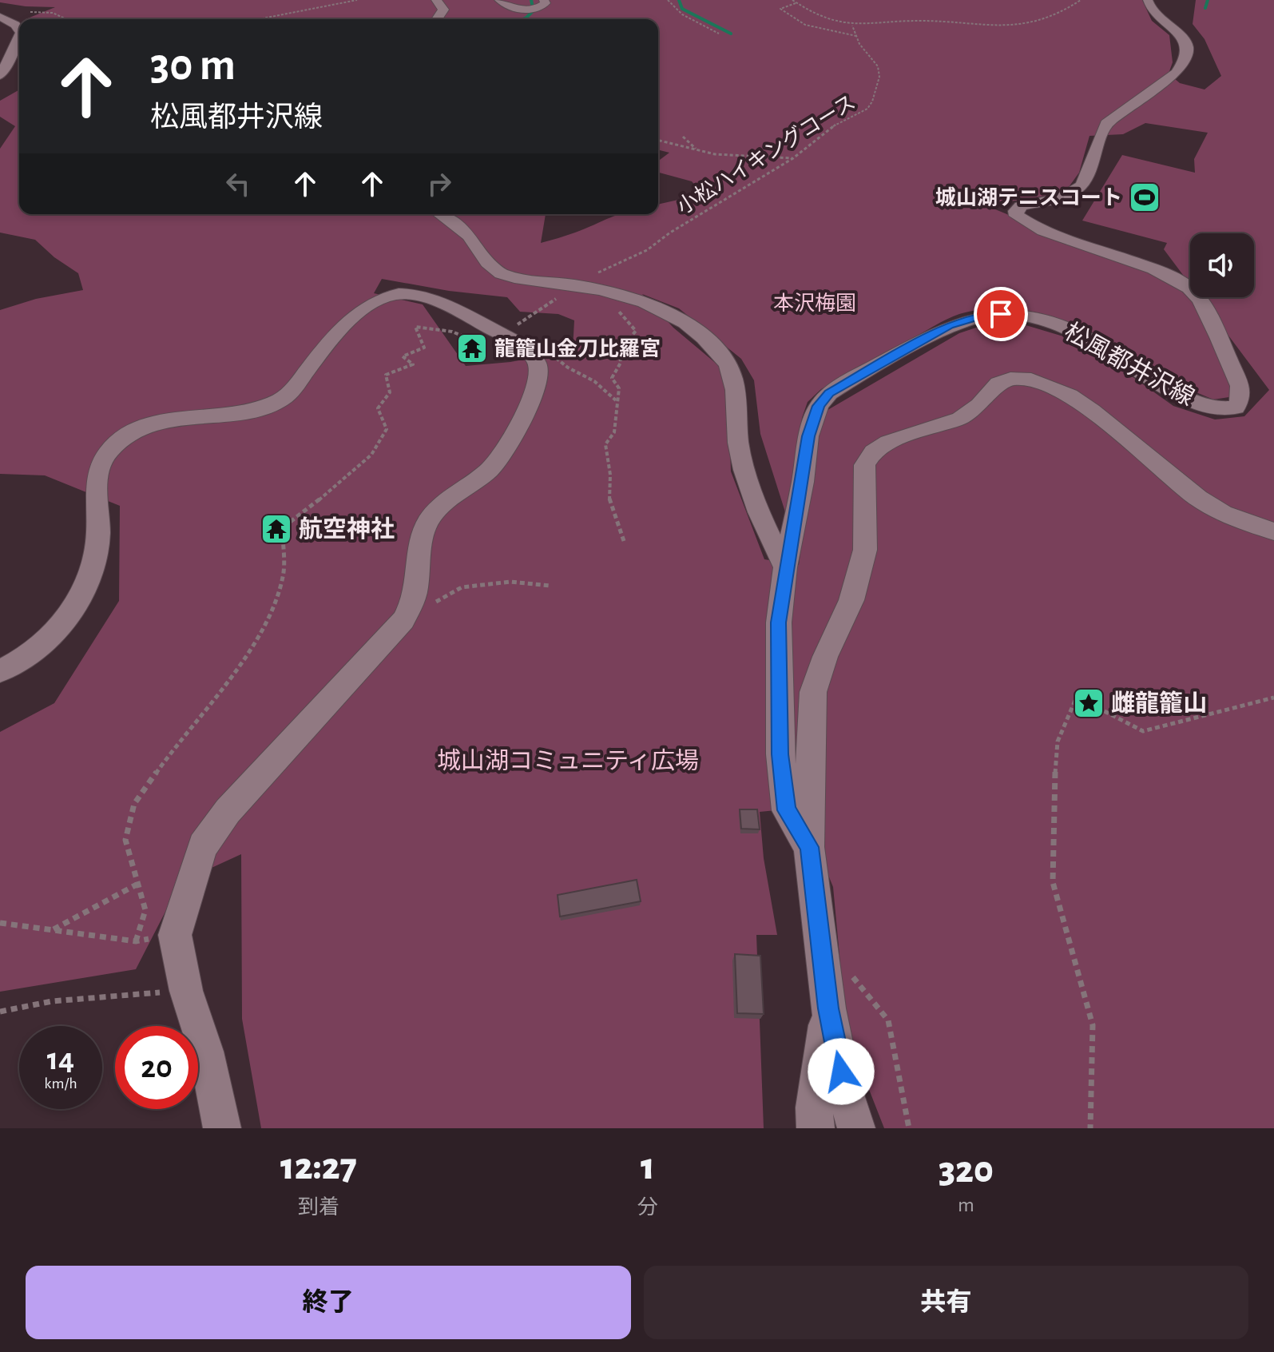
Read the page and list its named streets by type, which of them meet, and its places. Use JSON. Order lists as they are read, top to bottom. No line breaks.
{"streets":{"street":["松風都井沢線"],"path":["小松ハイキングコース"]},"parks":["本沢梅園","城山湖コミュニティ広場"],"places":{"sports":["城山湖テニスコート"],"temple":["龍籠山金刀比羅宮","航空神社"],"place":["雌龍籠山"]},"page":{"turn":["30 m","松風都井沢線"],"speed":"14 km/h","limit":"20","eta":["12:27","到着","1","分","320","m"],"buttons":["終了","共有"]}}
